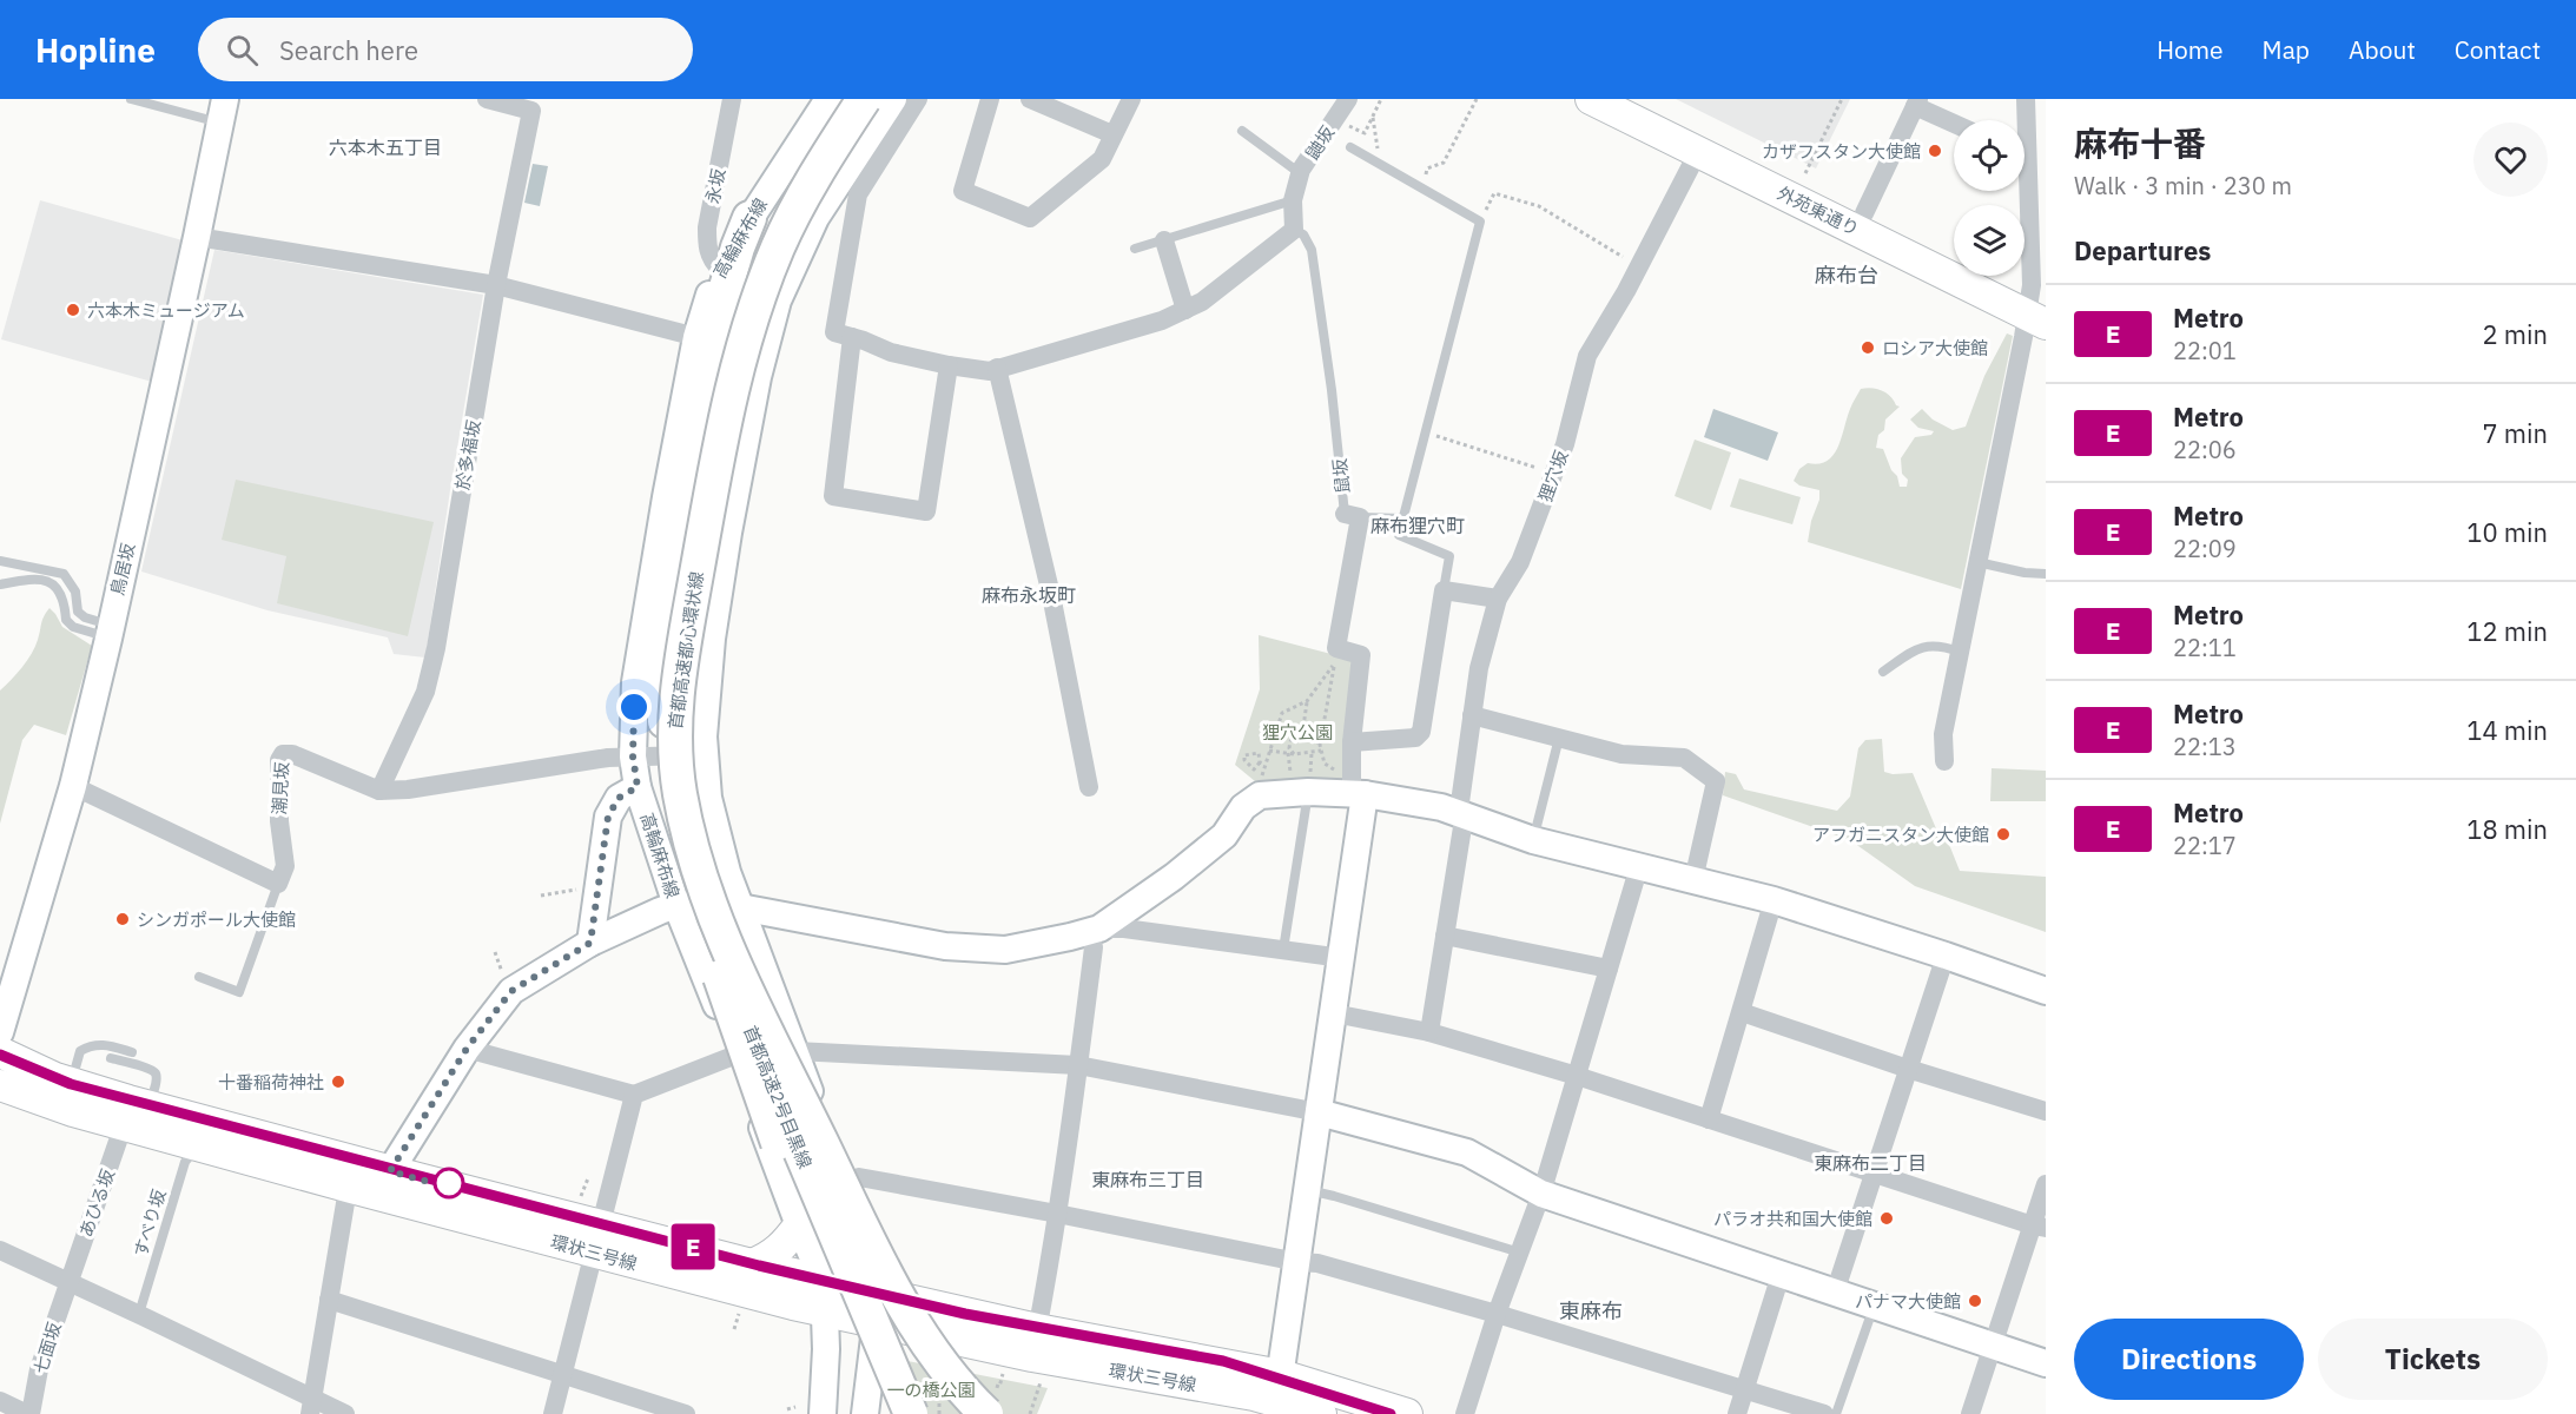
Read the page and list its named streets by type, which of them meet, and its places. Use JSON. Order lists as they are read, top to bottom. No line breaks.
{"streets":{"highway":["首都高速都心環状線","首都高速2号目黒線"],"main road":["外苑東通り","環状三号線"],"street":["鼬坂","永坂","高輪麻布線","於多福坂","鼠坂","狸穴坂","鳥居坂","潮見坂","あひる坂","七面坂"],"lane":["すべり坂"]},"crossings":[["鼬坂","鼠坂"],["永坂","高輪麻布線"],["外苑東通り","狸穴坂"],["高輪麻布線","首都高速都心環状線"],["高輪麻布線","環状三号線"],["於多福坂","潮見坂"],["首都高速都心環状線","首都高速2号目黒線"],["あひる坂","環状三号線"],["あひる坂","七面坂"],["すべり坂","環状三号線"]],"districts":["六本木五丁目","麻布台","麻布狸穴町","麻布永坂町","東麻布二丁目","東麻布三丁目","東麻布"],"parks":["狸穴公園","一の橋公園"],"places":["カザフスタン大使館","六本木ミュージアム","ロシア大使館","アフガニスタン大使館","シンガポール大使館","十番稲荷神社","パラオ共和国大使館","パナマ大使館"],"lines":["metro line E"],"page":{"header":"Hopline","search":"Search here","nav":["Home","Map","About","Contact"],"on_map":"E","heading":[["麻布十番","Walk · 3 min · 230 m"],"Departures"],"list":[{"mark":"E","name":"Metro","note":"22:01","value":"2 min"},{"mark":"E","name":"Metro","note":"22:06","value":"7 min"},{"mark":"E","name":"Metro","note":"22:09","value":"10 min"},{"mark":"E","name":"Metro","note":"22:11","value":"12 min"},{"mark":"E","name":"Metro","note":"22:13","value":"14 min"},{"mark":"E","name":"Metro","note":"22:17","value":"18 min"}],"buttons":["Directions","Tickets"]}}
